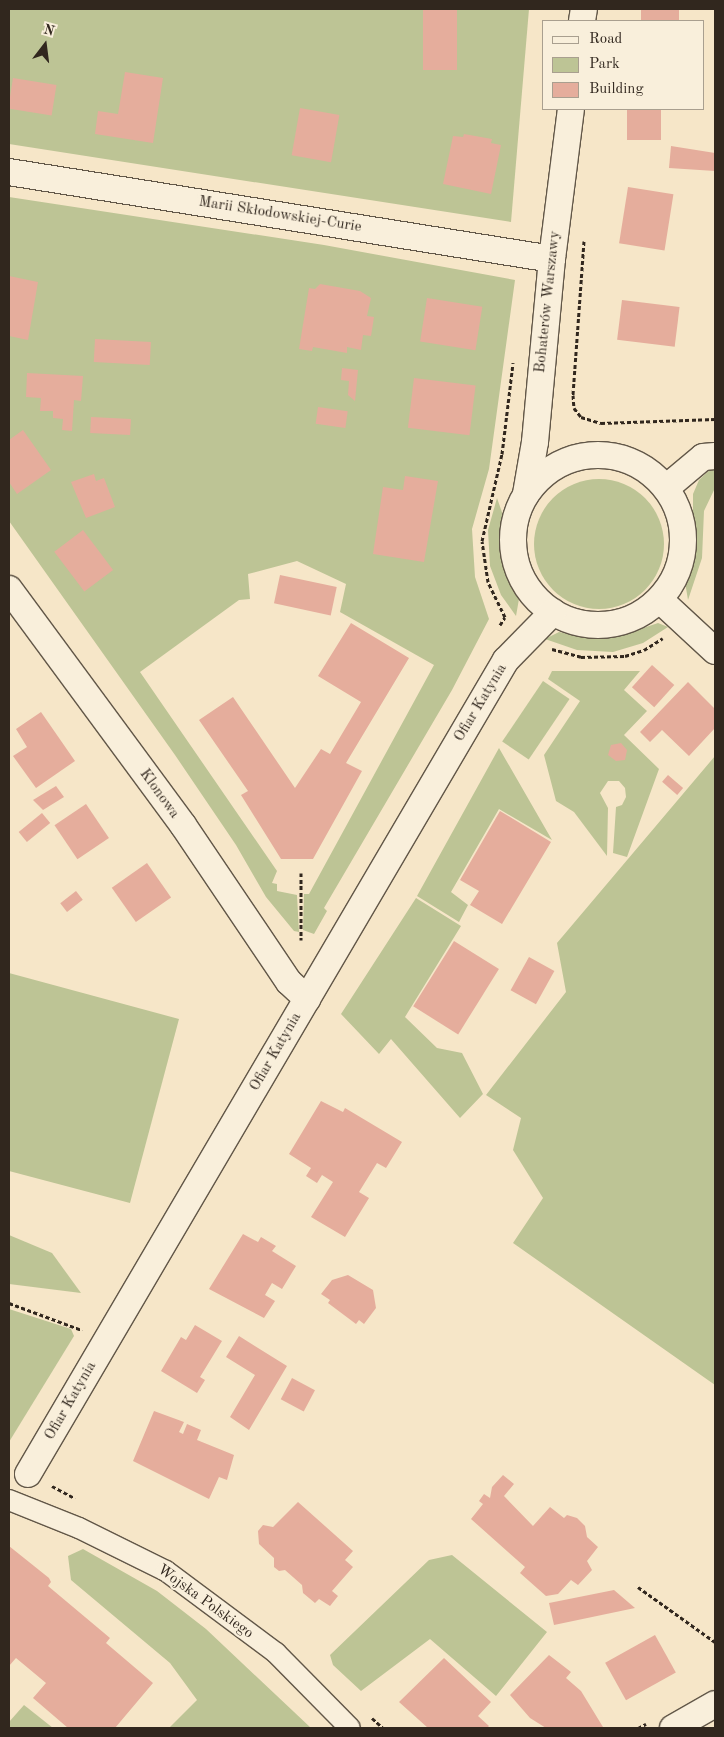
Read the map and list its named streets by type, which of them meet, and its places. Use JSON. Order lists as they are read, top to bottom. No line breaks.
{"streets":{"street":["Marii Skłodowskiej-Curie","Bohaterów Warszawy","Ofiar Katynia","Klonowa","Wojska Polskiego"]},"crossings":[["Marii Skłodowskiej-Curie","Bohaterów Warszawy"],["Bohaterów Warszawy","Ofiar Katynia"],["Ofiar Katynia","Klonowa"],["Ofiar Katynia","Wojska Polskiego"]],"legend":["Road","Park","Building"],"north":"top"}
